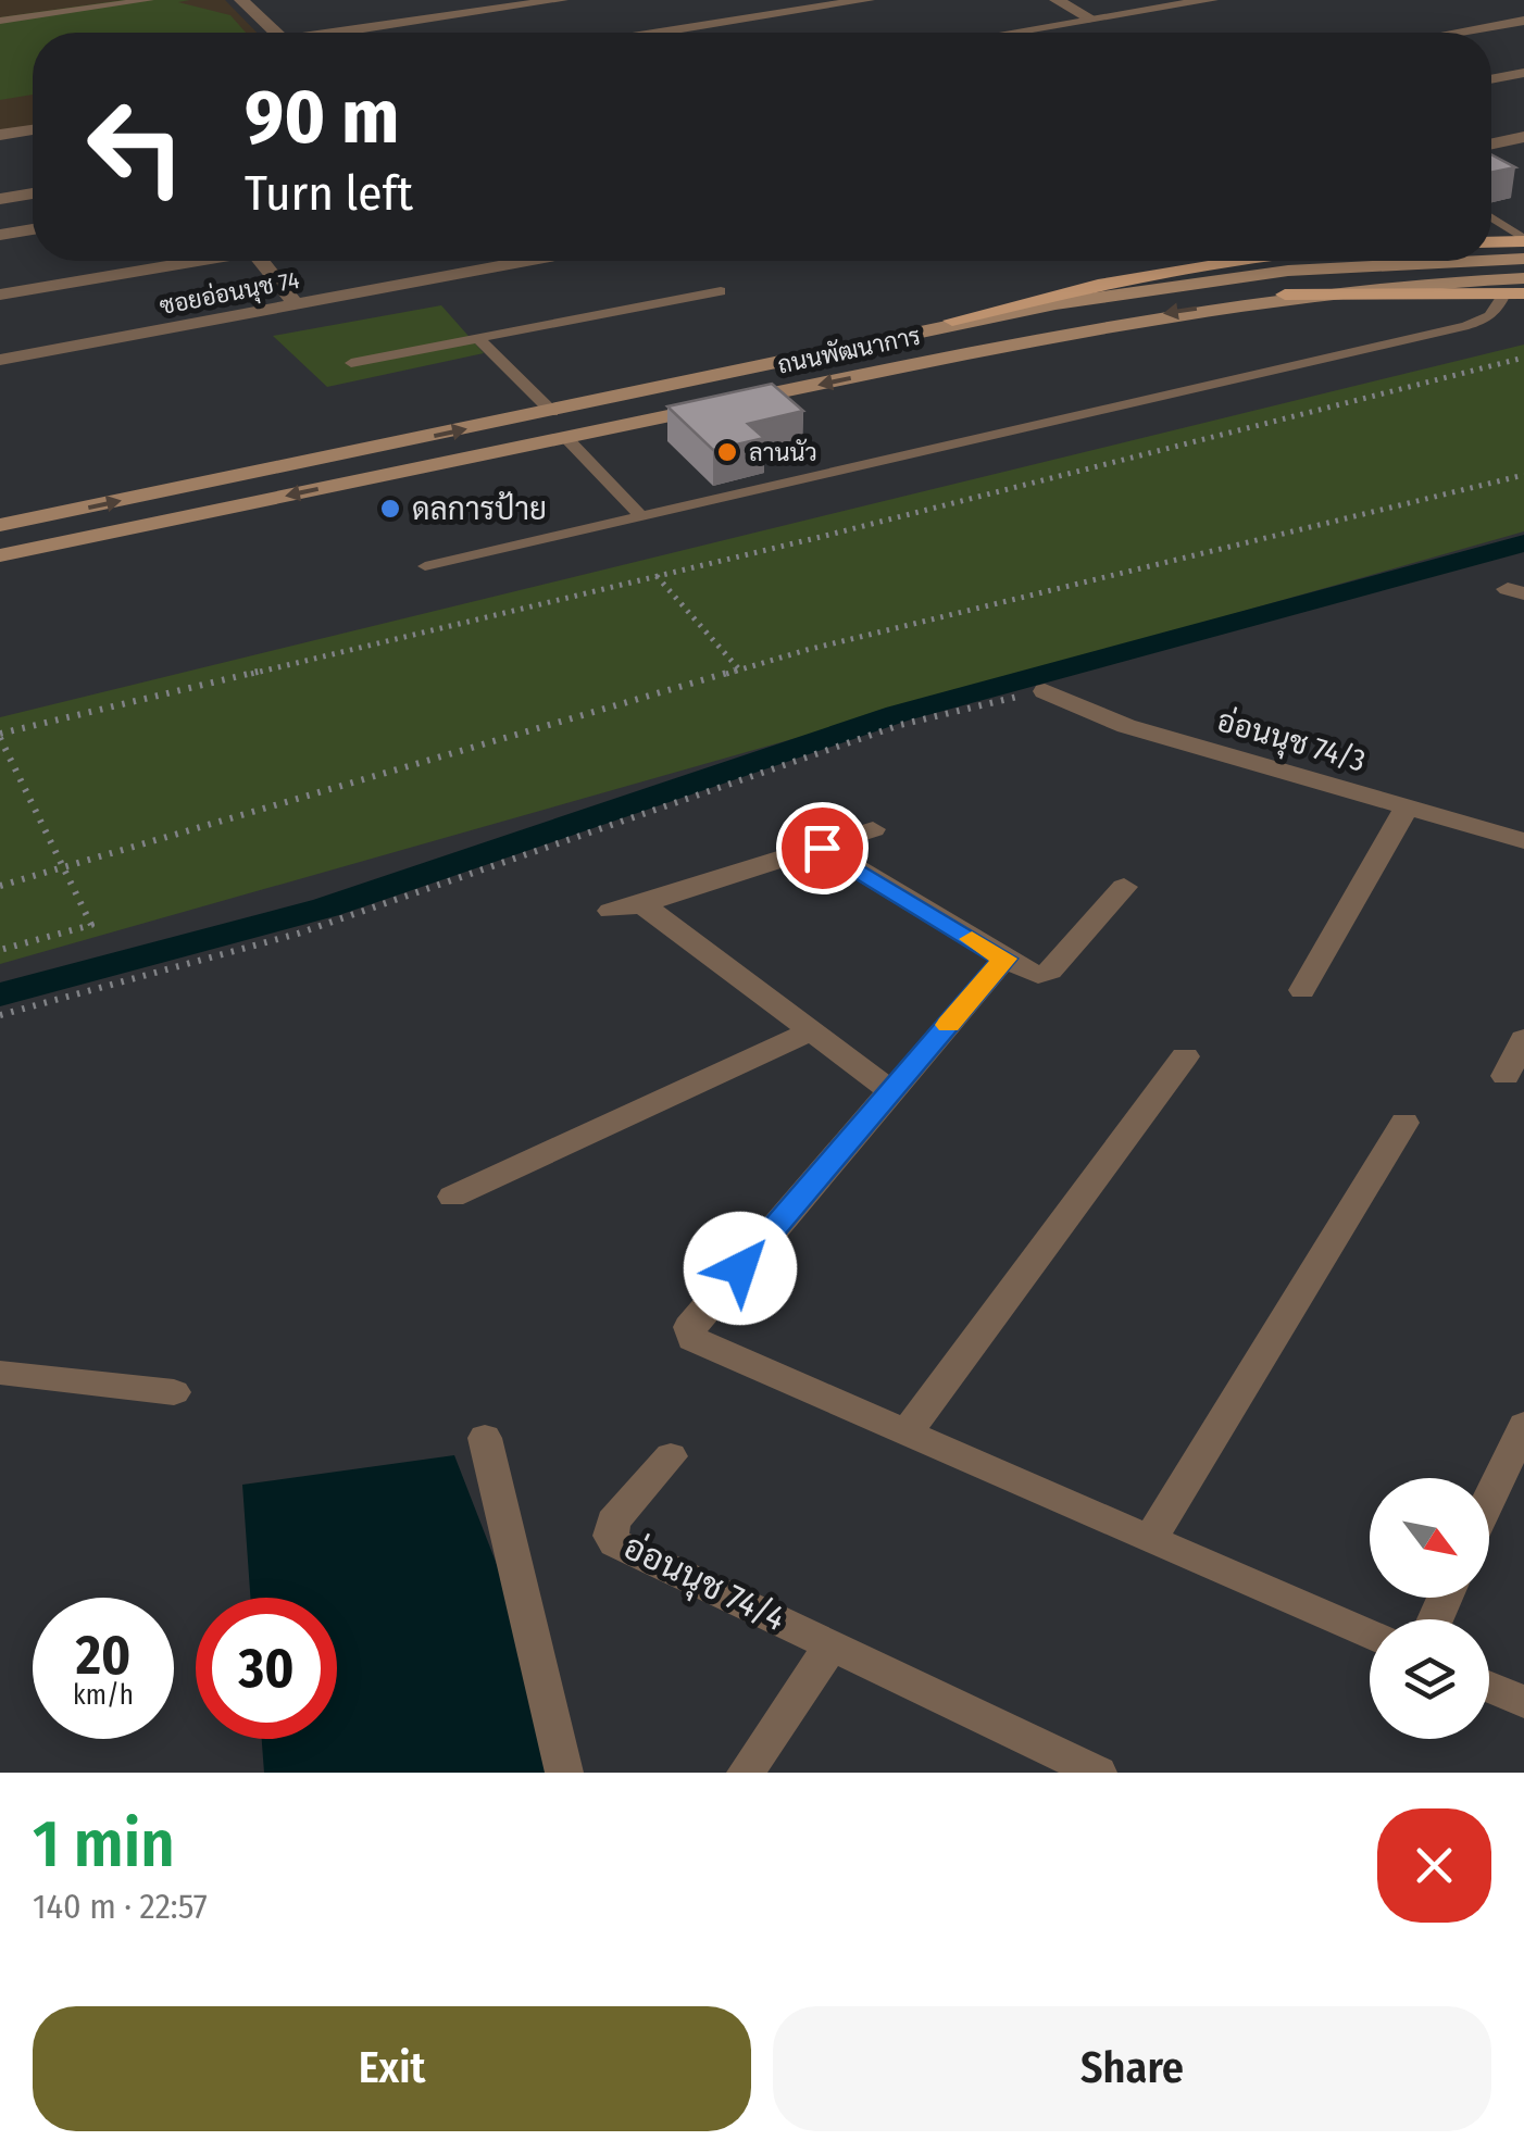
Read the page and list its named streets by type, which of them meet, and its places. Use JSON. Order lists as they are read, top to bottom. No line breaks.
{"streets":{"main road":["ถนนพัฒนาการ"],"street":["ซอยอ่อนนุช 74","อ่อนนุช 74/3","อ่อนนุช 74/4"]},"places":["ลานนัว","ดลการป้าย"],"north":"bottom right","page":{"turn":["90 m","Turn left"],"speed":"20 km/h","limit":"30","heading":["1 min","140 m · 22:57"],"buttons":["Exit","Share"]}}
